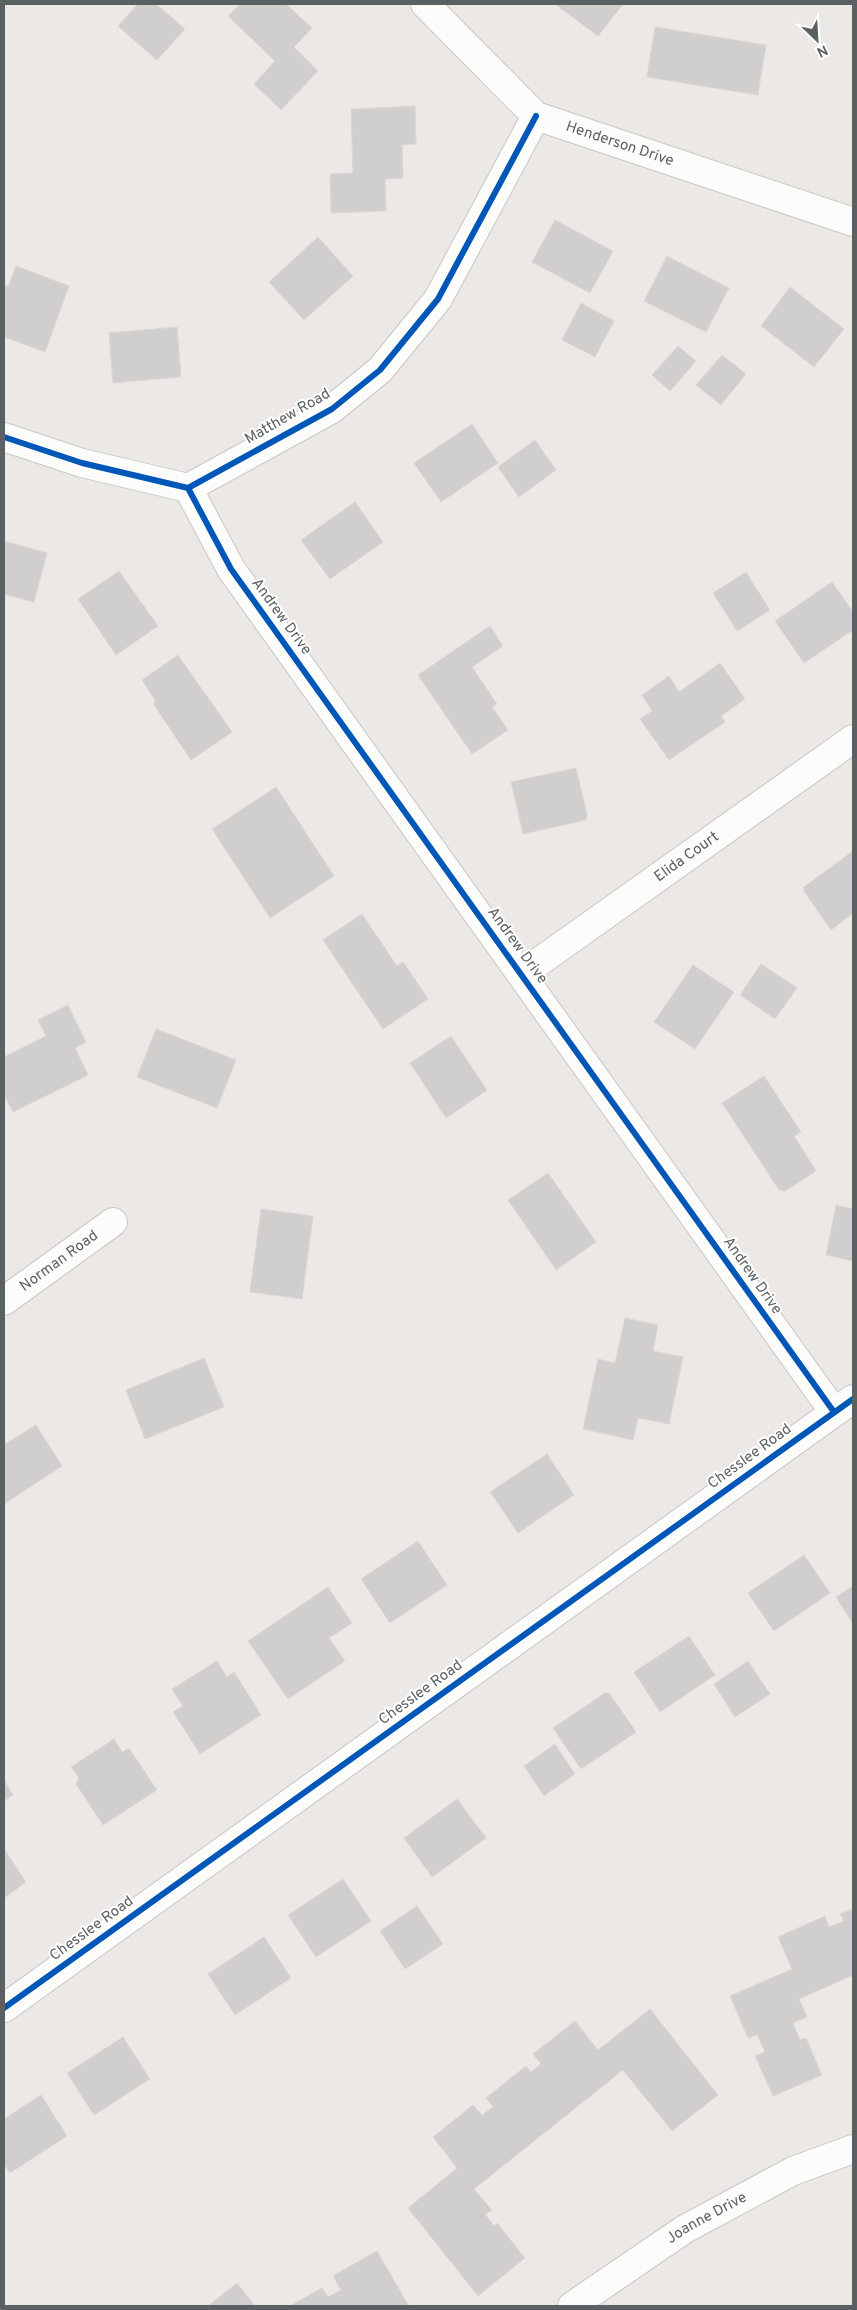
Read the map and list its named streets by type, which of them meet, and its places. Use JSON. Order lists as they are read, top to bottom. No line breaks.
{"streets":{"street":["Henderson Drive","Matthew Road","Andrew Drive","Elida Court","Norman Road","Chesslee Road","Joanne Drive"]},"crossings":[["Henderson Drive","Matthew Road"],["Matthew Road","Andrew Drive"],["Andrew Drive","Elida Court"],["Andrew Drive","Chesslee Road"]],"north":"bottom right"}
